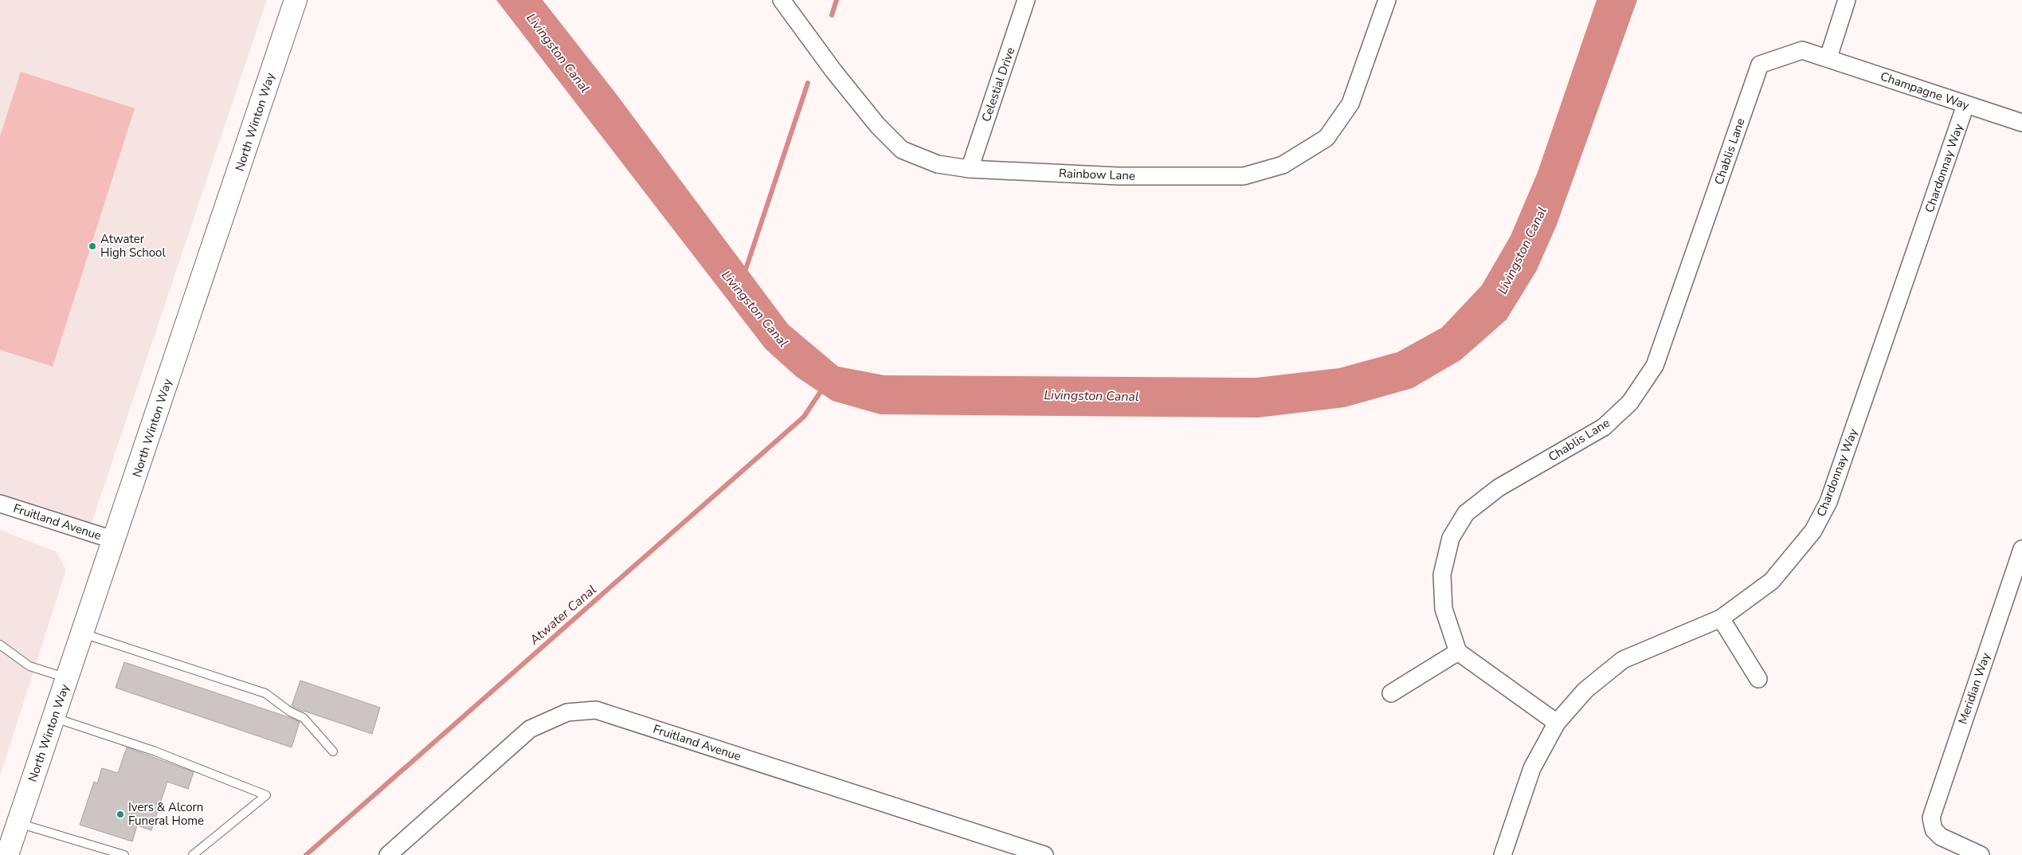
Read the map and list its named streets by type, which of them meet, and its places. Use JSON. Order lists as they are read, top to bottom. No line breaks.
{"streets":{"main road":["North Winton Way"],"street":["Celestial Drive","Champagne Way","Chablis Lane","Chardonnay Way","Rainbow Lane","Fruitland Avenue","Meridian Way"]},"crossings":[["Celestial Drive","Rainbow Lane"],["Champagne Way","Chablis Lane"],["Champagne Way","Chardonnay Way"],["North Winton Way","Fruitland Avenue"]],"water":["Livingston Canal","Atwater Canal"],"places":["Atwater High School","Ivers & Alcorn Funeral Home"]}
